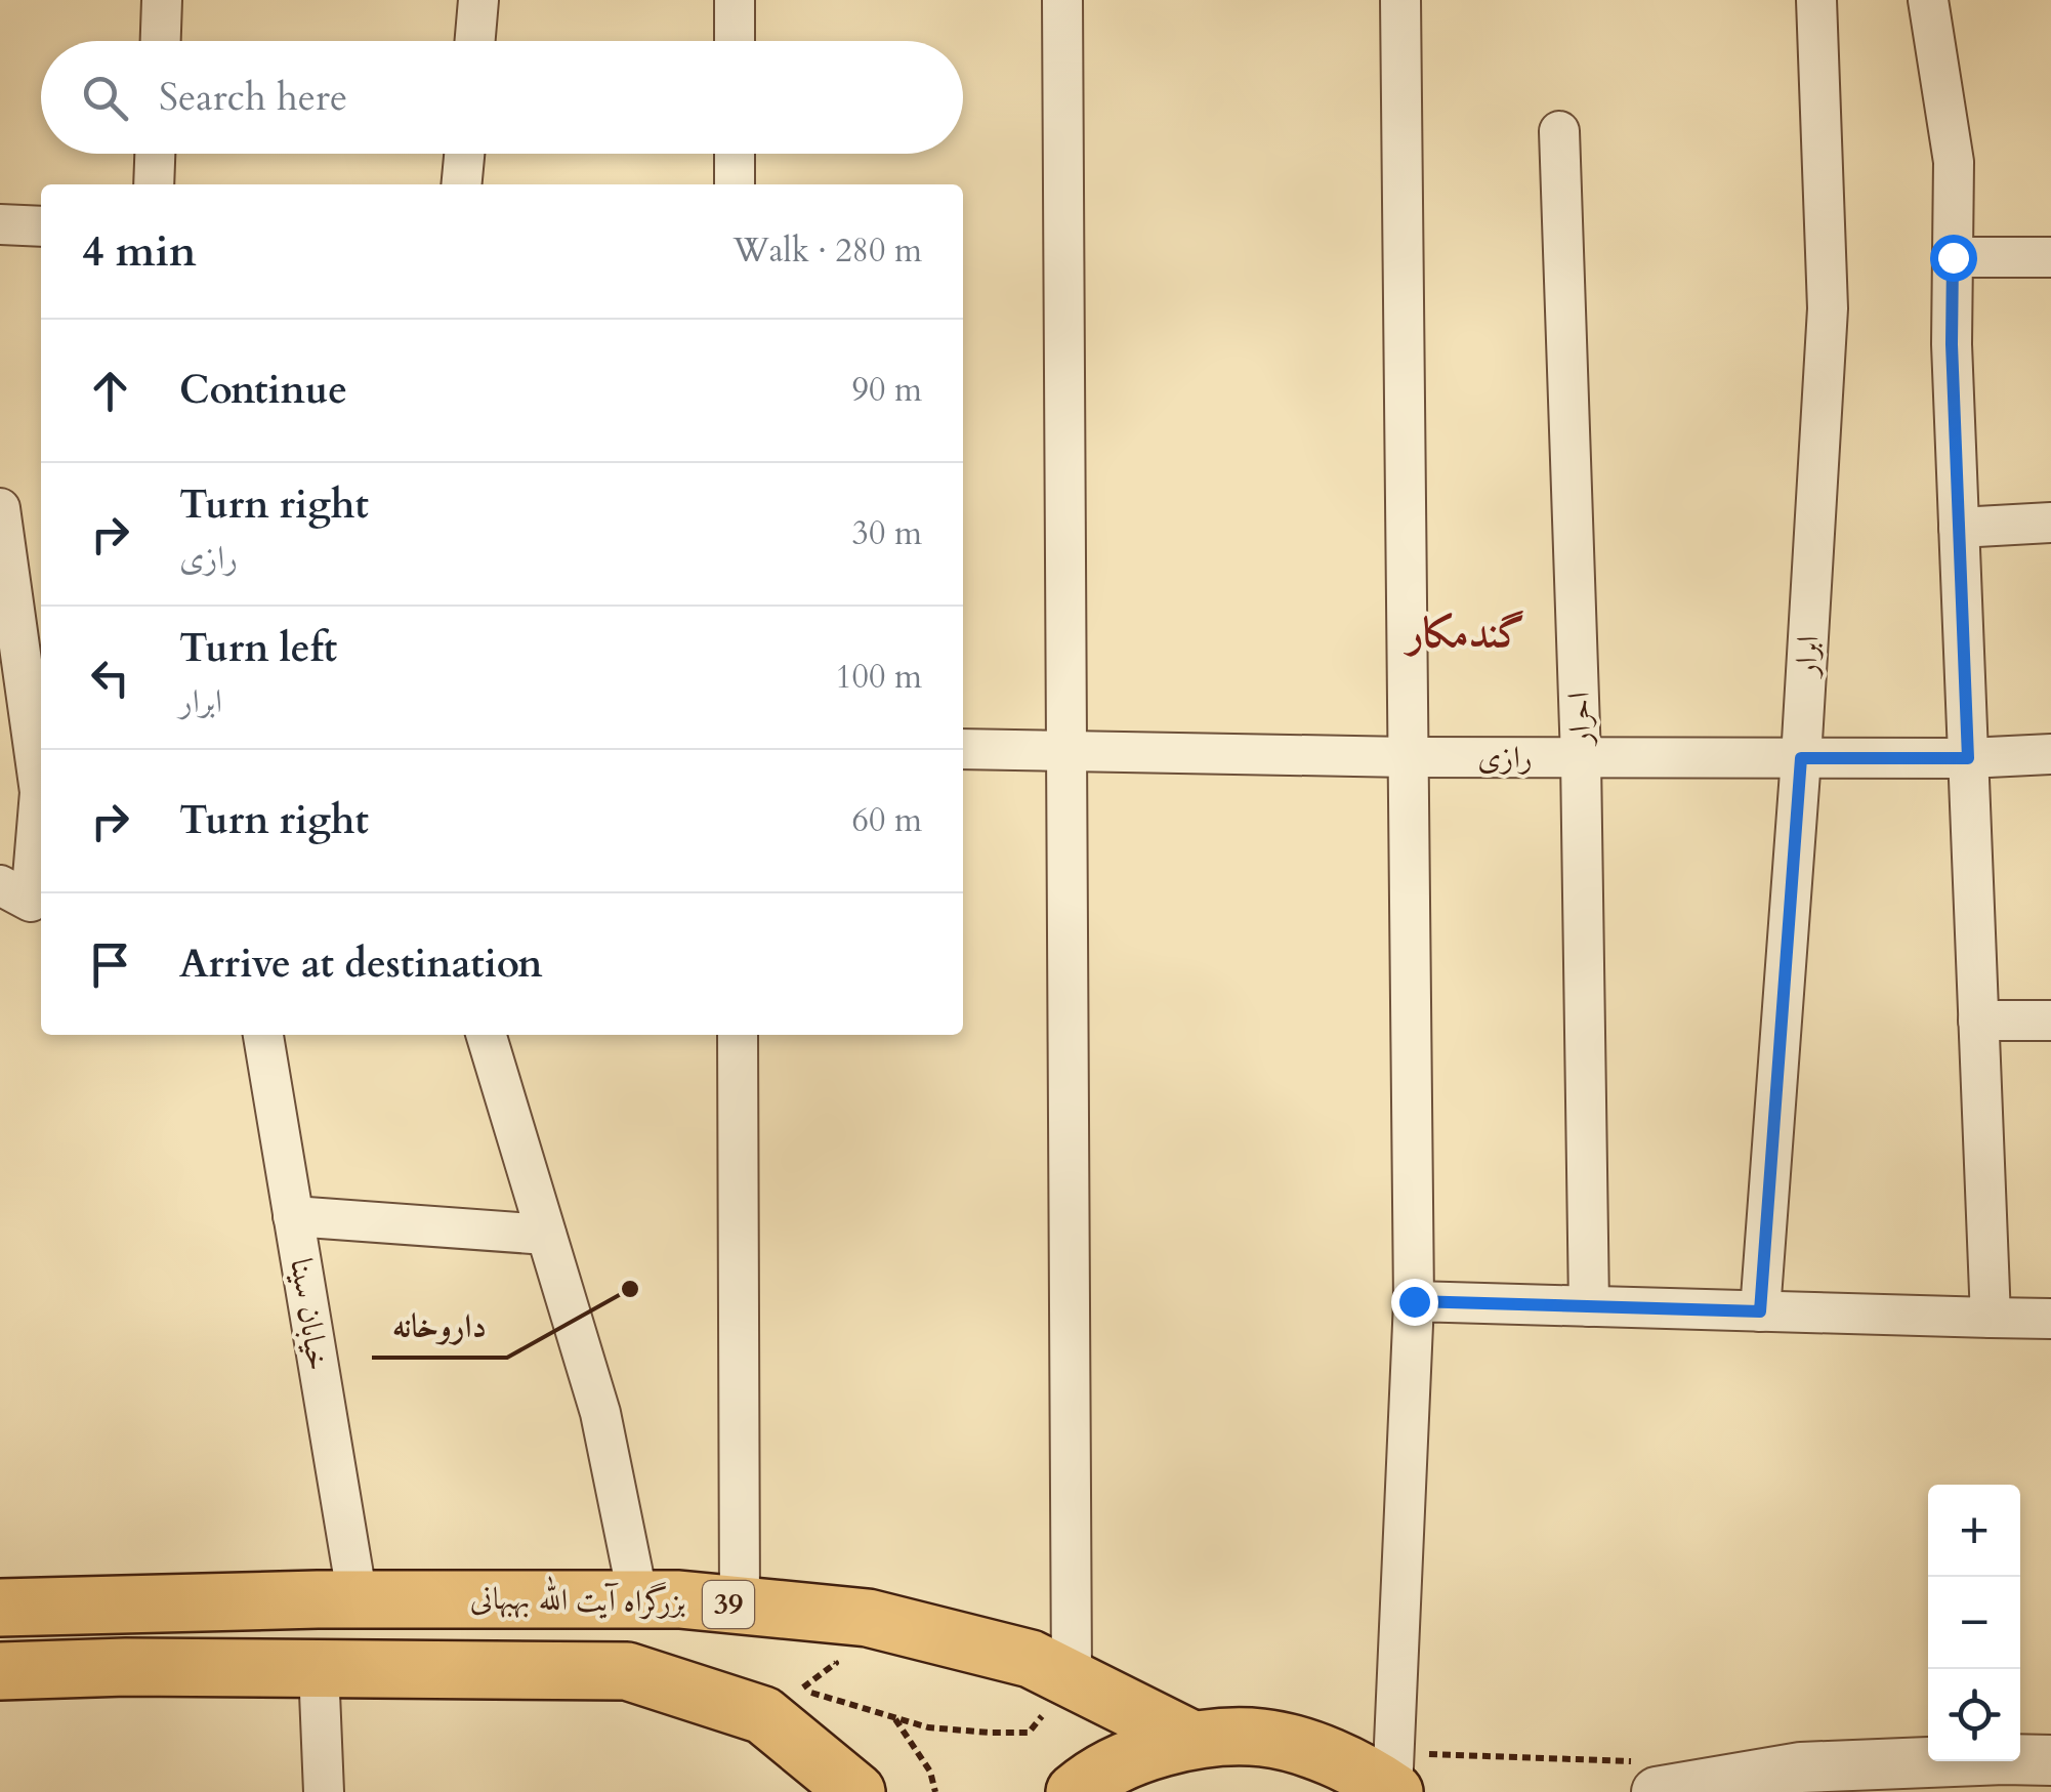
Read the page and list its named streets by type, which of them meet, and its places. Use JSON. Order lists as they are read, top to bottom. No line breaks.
{"streets":{"highway":["بزرگراه آیت الله بهبهانی","39"],"street":["ابرار","احرار","رازی","خیابان سینا"]},"crossings":[["ابرار","رازی"],["احرار","رازی"],["خیابان سینا","بزرگراه آیت الله بهبهانی"],["بزرگراه آیت الله بهبهانی","39"]],"districts":["گندمکار"],"places":["داروخانه"],"page":{"search":"Search here","heading":["4 min","Walk · 280 m"],"list":[["Continue","90 m"],["Turn right","رازی","30 m"],["Turn left","ابرار","100 m"],["Turn right","60 m"],"Arrive at destination"],"map_buttons":["+","−"]}}
